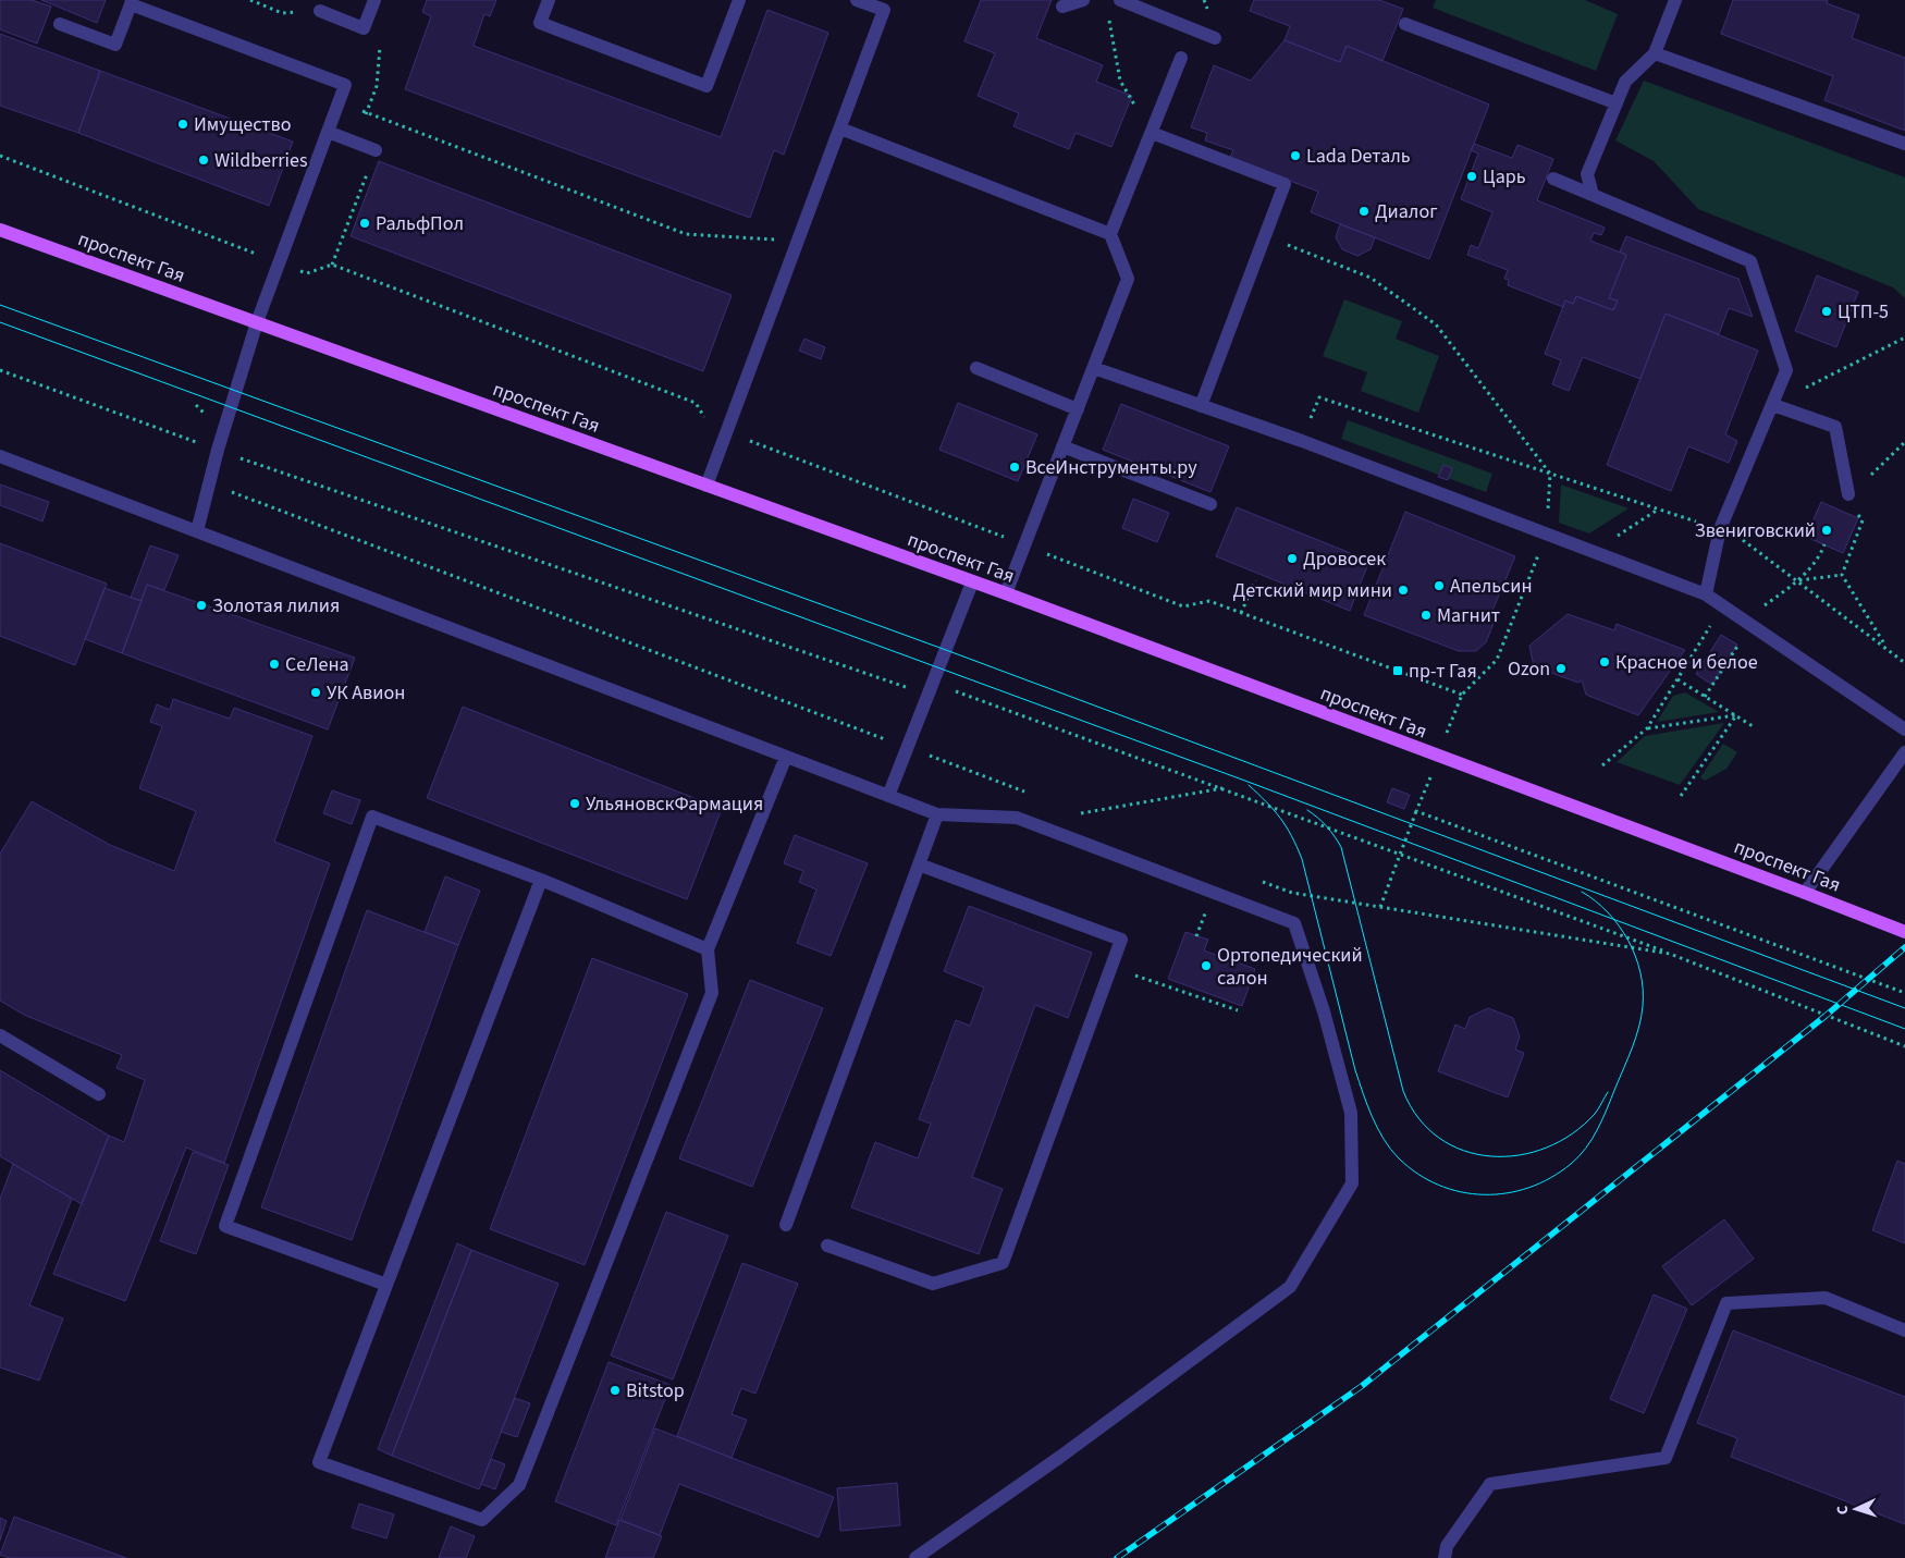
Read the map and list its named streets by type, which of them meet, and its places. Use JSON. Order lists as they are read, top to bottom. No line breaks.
{"streets":{"main road":["проспект Гая"]},"places":{"other":["Имущество","Lada Dеталь","Wildberries","Царь","Диалог","РальфПол","ЦТП-5","ВсеИнструменты.ру","Звениговский","Дровосек","Апельсин","Детский мир мини","Золотая лилия","Магнит","Красное и белое","СеЛена","Ozon","УК Авион","УльяновскФармация","Ортопедический салон","Bitstop"],"transit":["пр-т Гая"]},"north":"left"}
